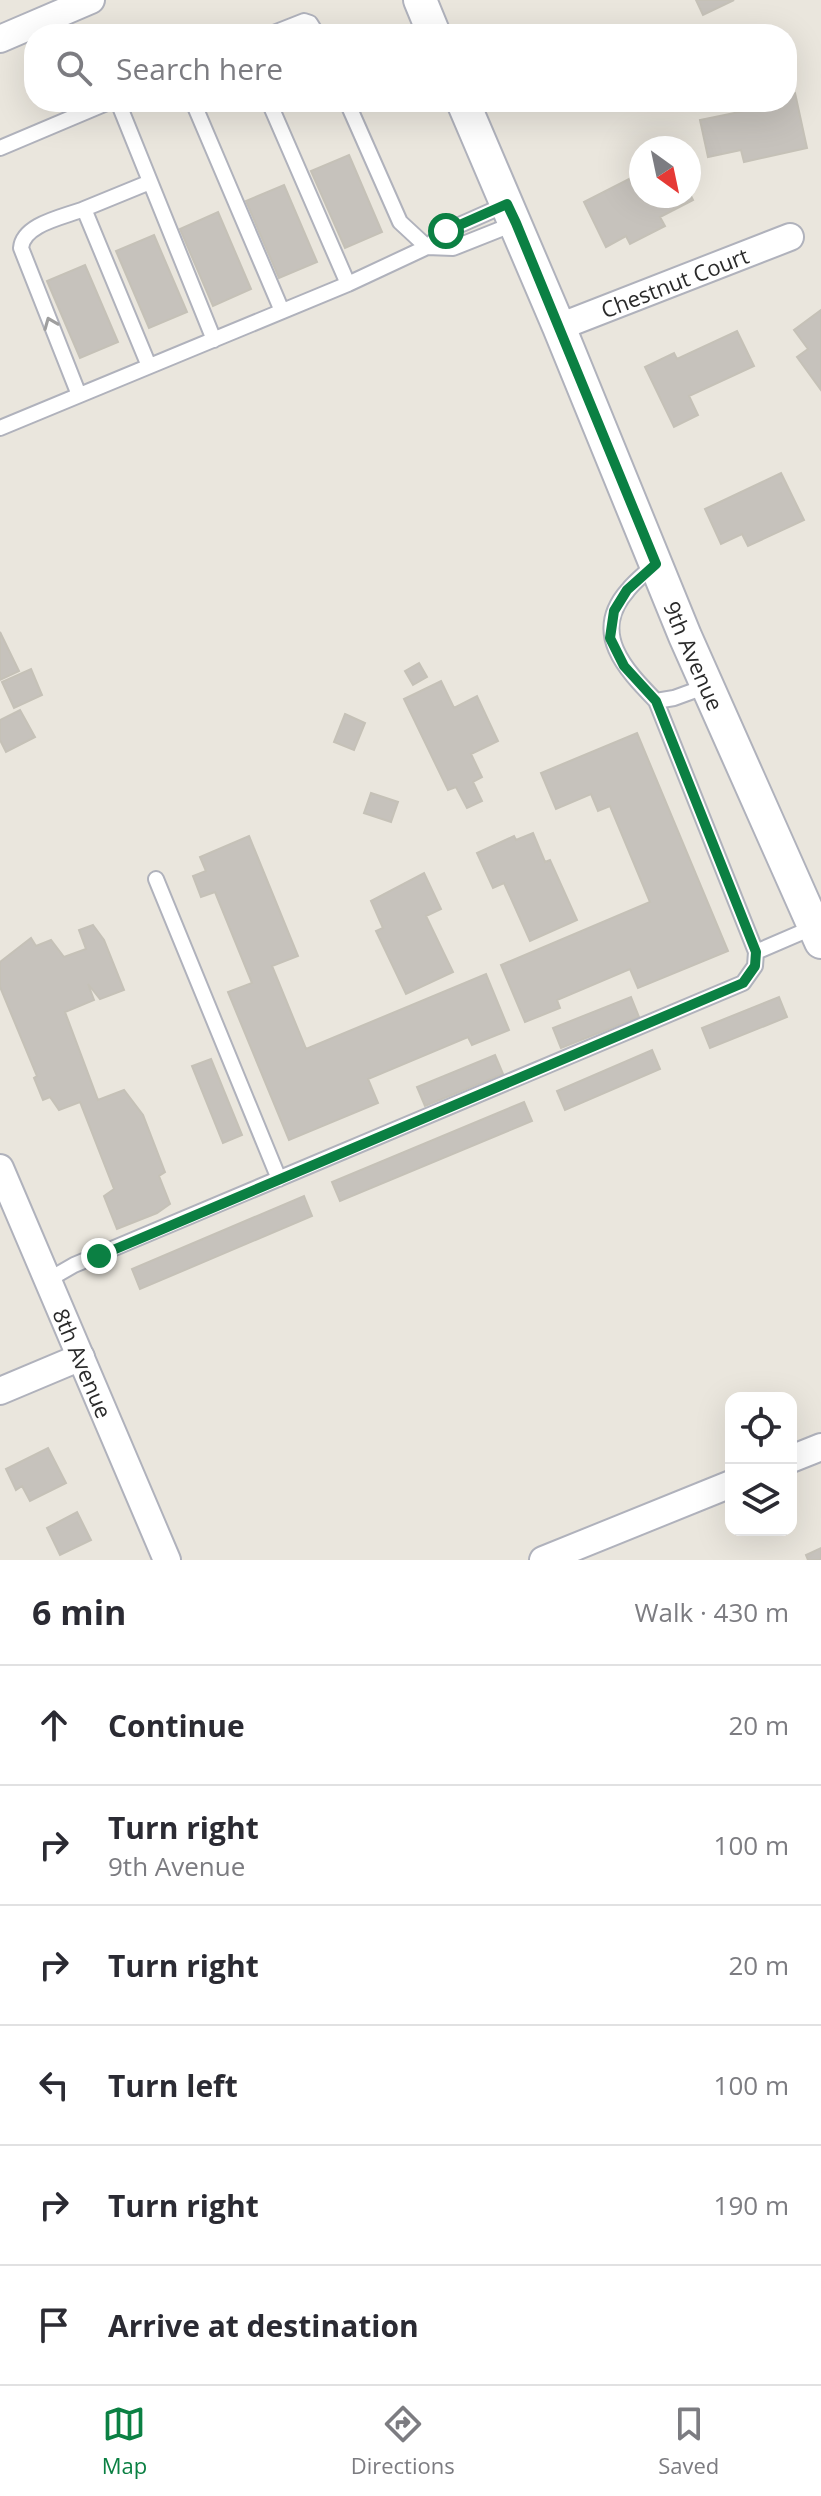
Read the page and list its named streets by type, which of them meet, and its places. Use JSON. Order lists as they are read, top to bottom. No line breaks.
{"streets":{"street":["Chestnut Court","9th Avenue","8th Avenue"]},"crossings":[["Chestnut Court","9th Avenue"]],"north":"bottom right","page":{"search":"Search here","heading":["6 min","Walk · 430 m"],"list":[["Continue","20 m"],["Turn right","9th Avenue","100 m"],["Turn right","20 m"],["Turn left","100 m"],["Turn right","190 m"],"Arrive at destination"],"nav":["Map","Directions","Saved"]}}
